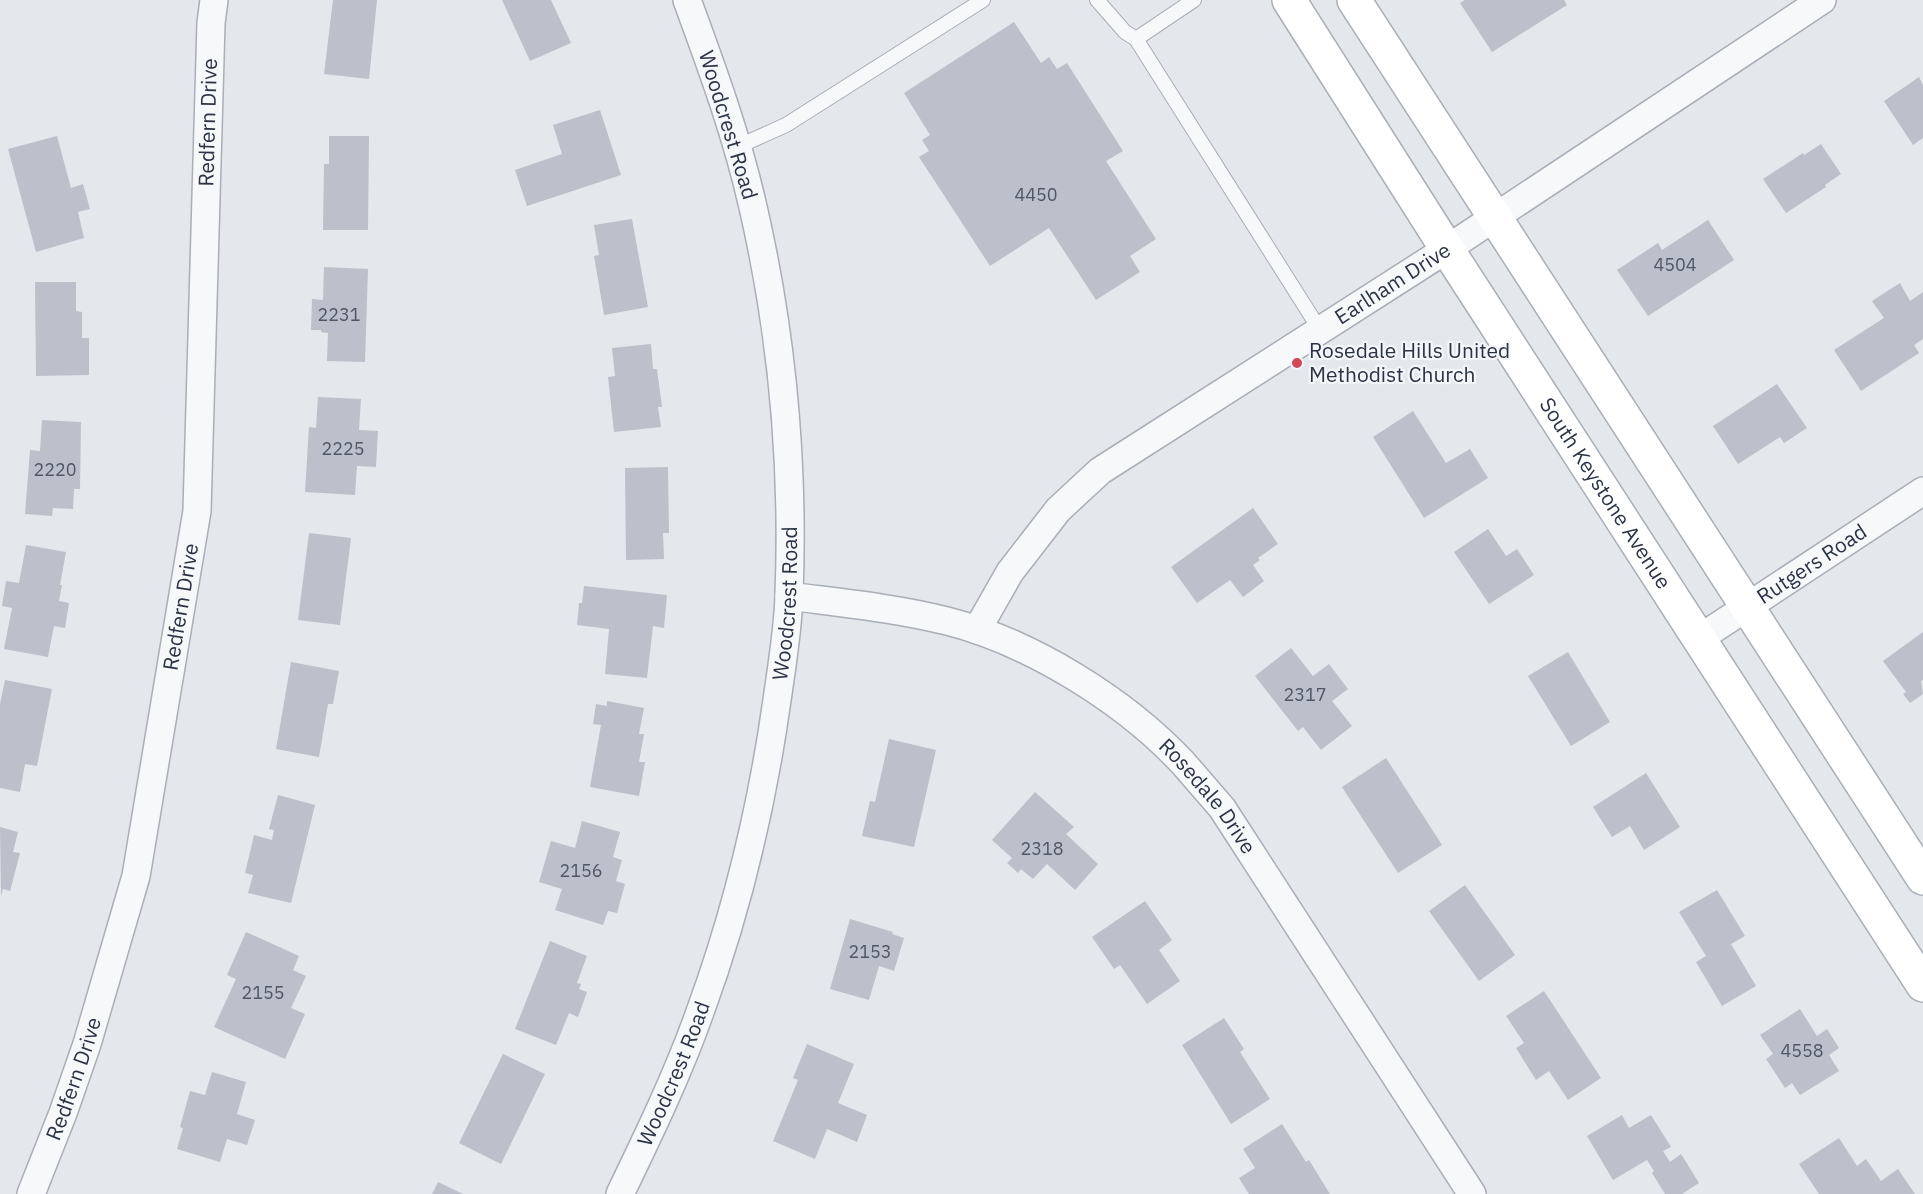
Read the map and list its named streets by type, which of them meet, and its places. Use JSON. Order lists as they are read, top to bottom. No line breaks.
{"streets":{"main road":["South Keystone Avenue"],"street":["Redfern Drive","Woodcrest Road","Earlham Drive","Rutgers Road","Rosedale Drive"]},"crossings":[["Woodcrest Road","Rosedale Drive"],["Earlham Drive","South Keystone Avenue"],["Earlham Drive","Rosedale Drive"],["South Keystone Avenue","Rutgers Road"]],"places":["Rosedale Hills United Methodist Church"],"house_numbers":["4450","4504","2231","2225","2220","2317","2318","2156","2153","2155","4558"]}
